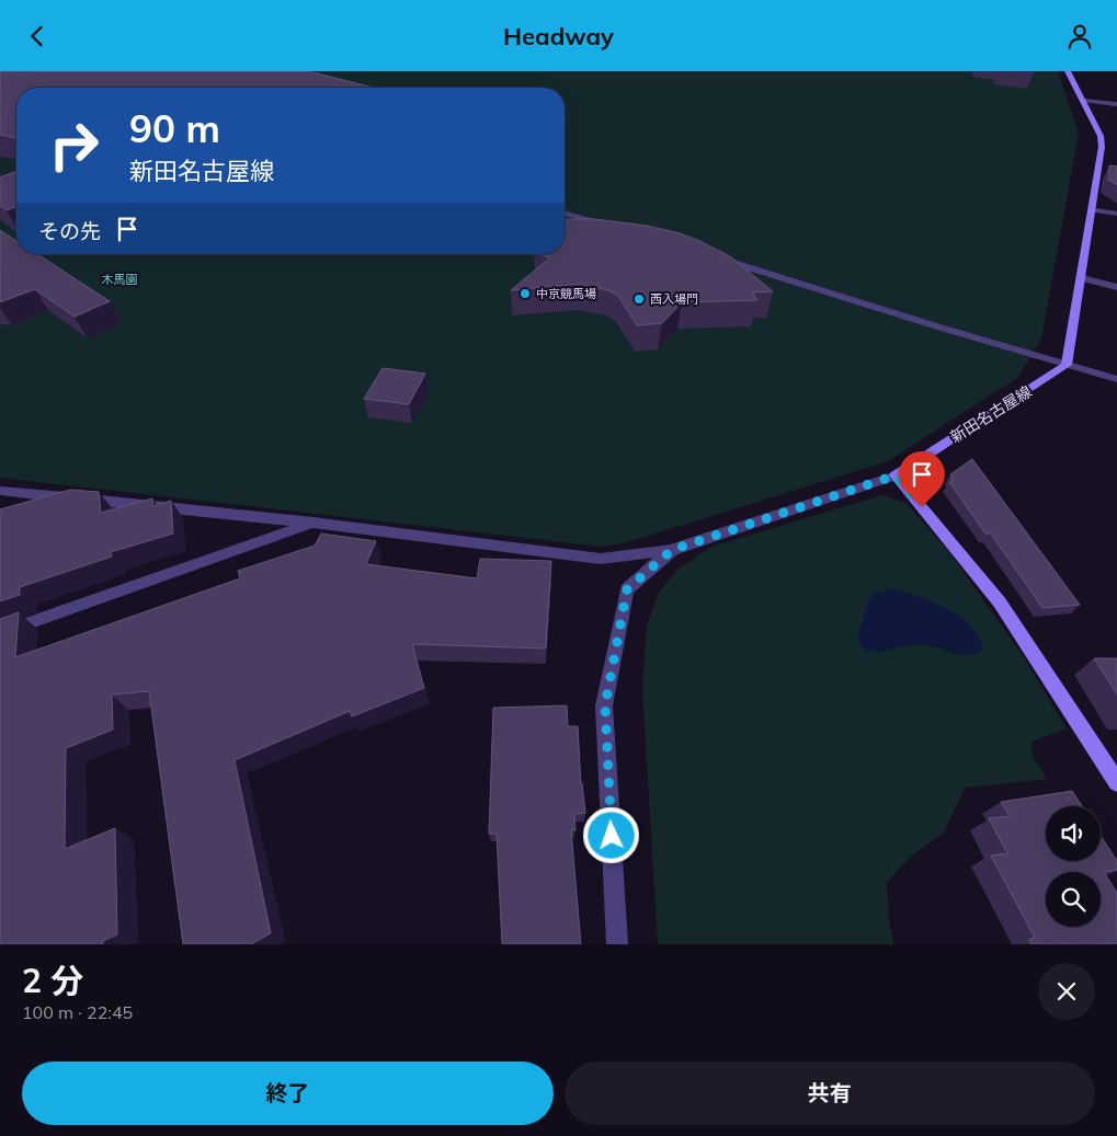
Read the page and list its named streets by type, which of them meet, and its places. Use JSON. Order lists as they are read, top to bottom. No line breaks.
{"streets":{"main road":["新田名古屋線"]},"parks":["木馬園"],"places":["中京競馬場","西入場門"],"page":{"header":"Headway","turn":["90 m","新田名古屋線"],"then":"その先","heading":["2 分","100 m · 22:45"],"buttons":["終了","共有"]}}
